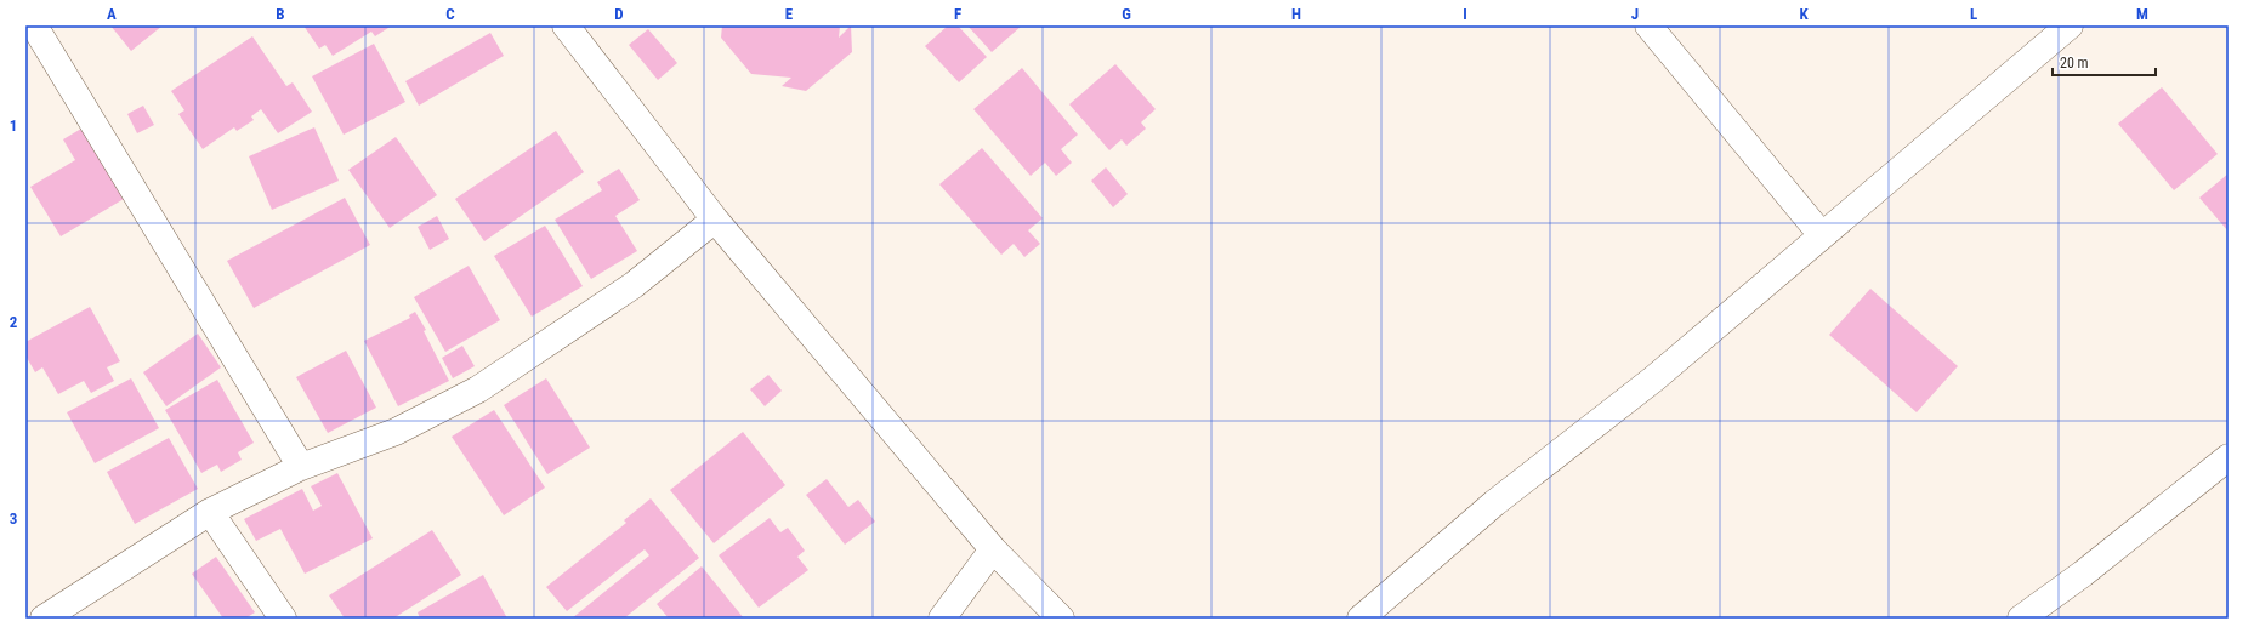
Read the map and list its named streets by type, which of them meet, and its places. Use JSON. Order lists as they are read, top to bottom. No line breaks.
{"scale_bar":"20 m","grid":{"columns":["A","B","C","D","E","F","G","H","I","J","K","L","M"],"rows":["1","2","3"]}}
